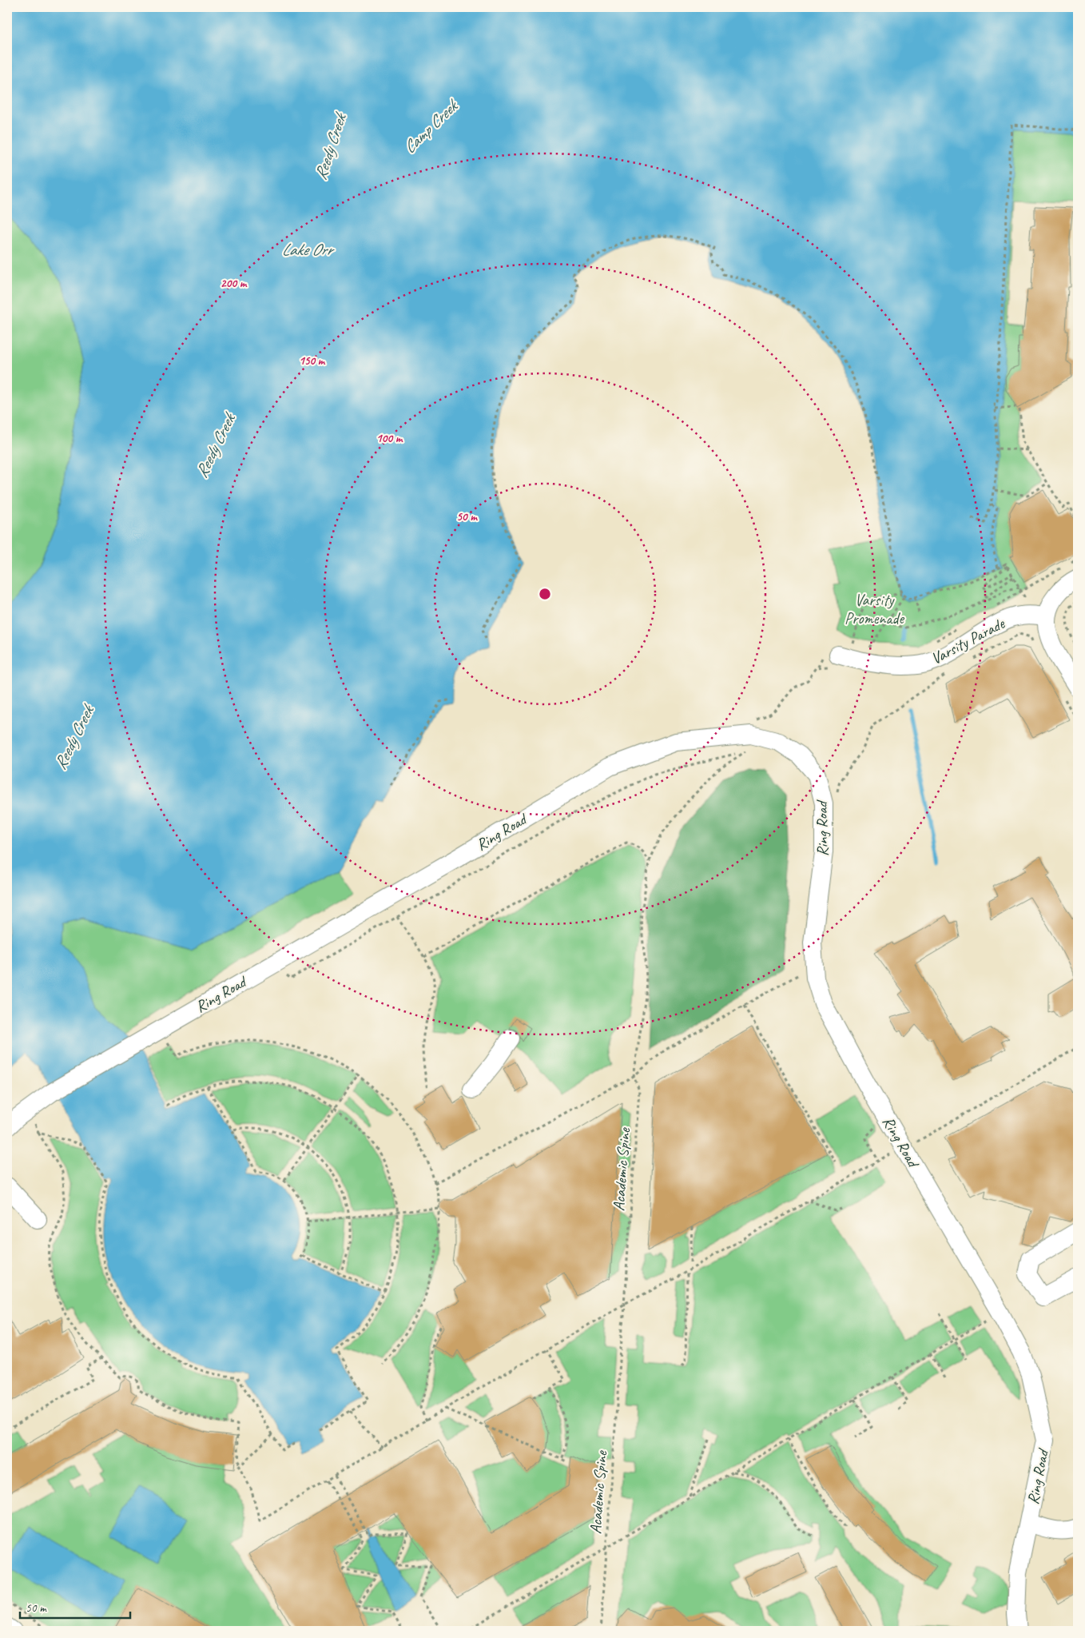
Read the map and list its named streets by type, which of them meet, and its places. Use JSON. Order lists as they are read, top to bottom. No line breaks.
{"streets":{"street":["Varsity Parade","Ring Road"],"path":["Academic Spine"]},"water":["Camp Creek","Reedy Creek","Lake Orr"],"parks":["Varsity Promenade"],"scale_bar":"50 m","rings":["200 m","150 m","100 m","50 m"]}
